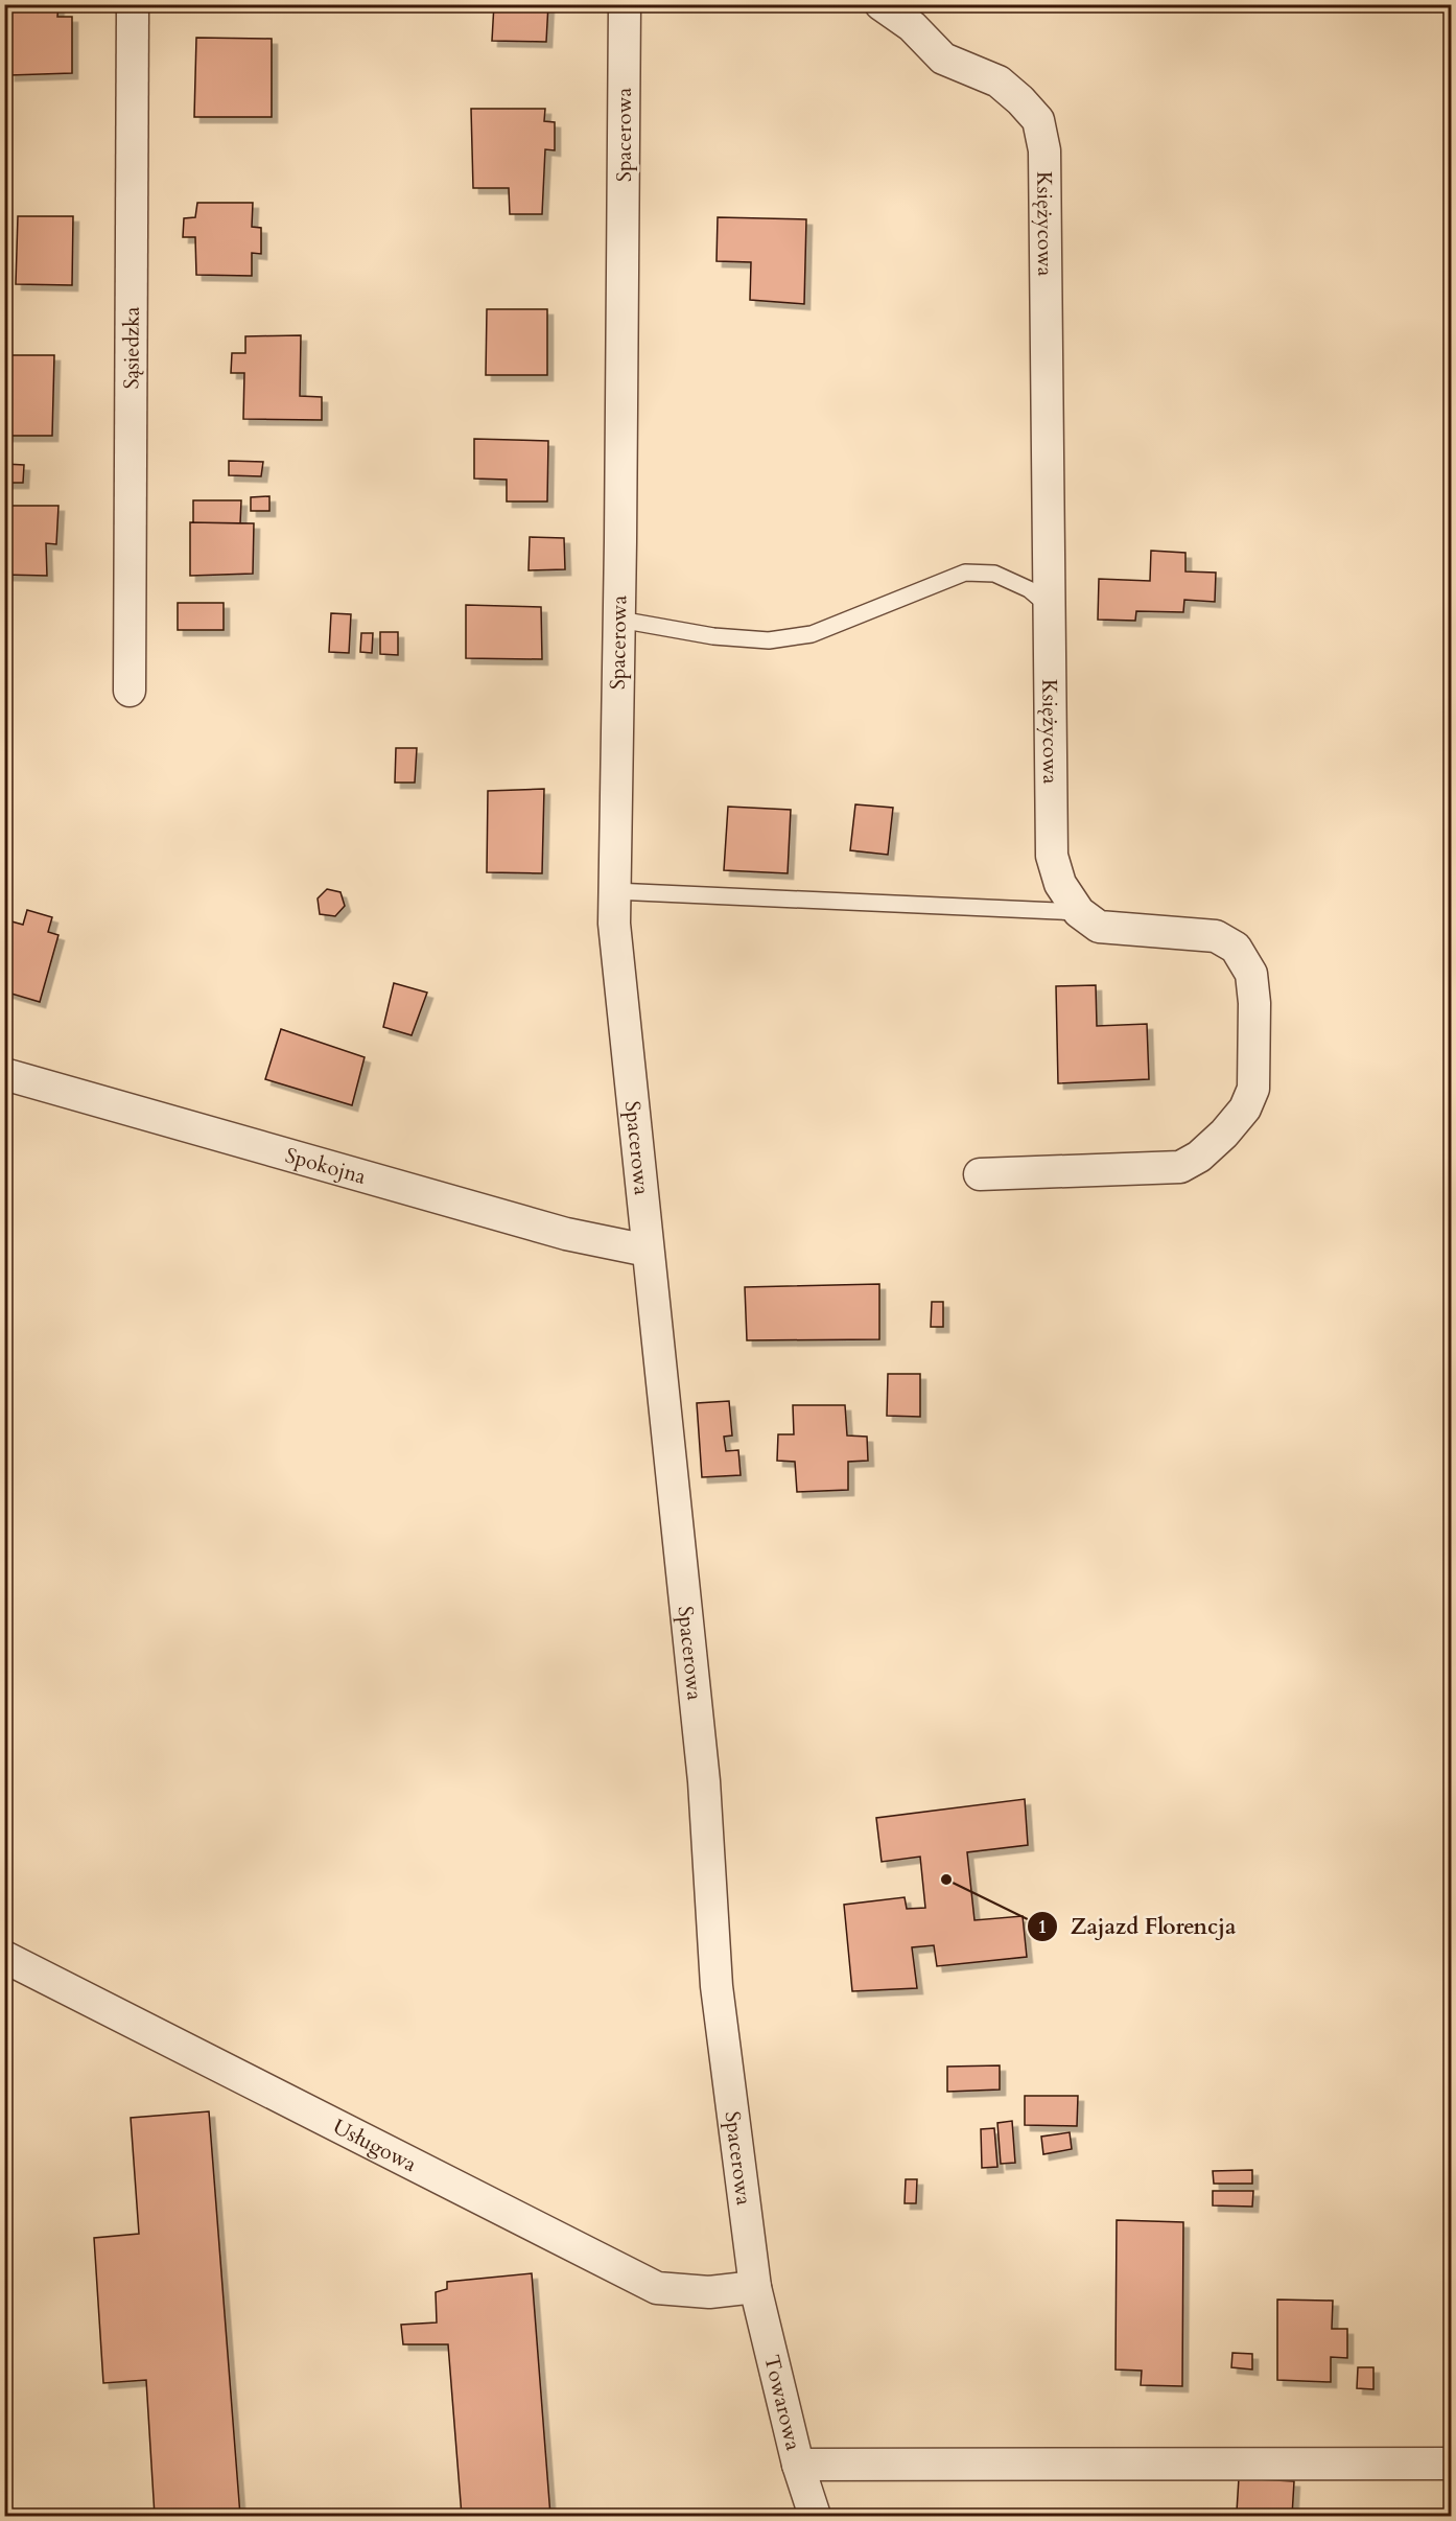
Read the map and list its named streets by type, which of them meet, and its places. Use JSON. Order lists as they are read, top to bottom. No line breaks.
{"streets":{"street":["Spacerowa","Księżycowa","Sąsiedzka","Spokojna","Usługowa","Towarowa"]},"crossings":[["Spacerowa","Spokojna"],["Spacerowa","Usługowa"],["Spacerowa","Towarowa"],["Usługowa","Towarowa"]],"places":["Zajazd Florencja"]}
